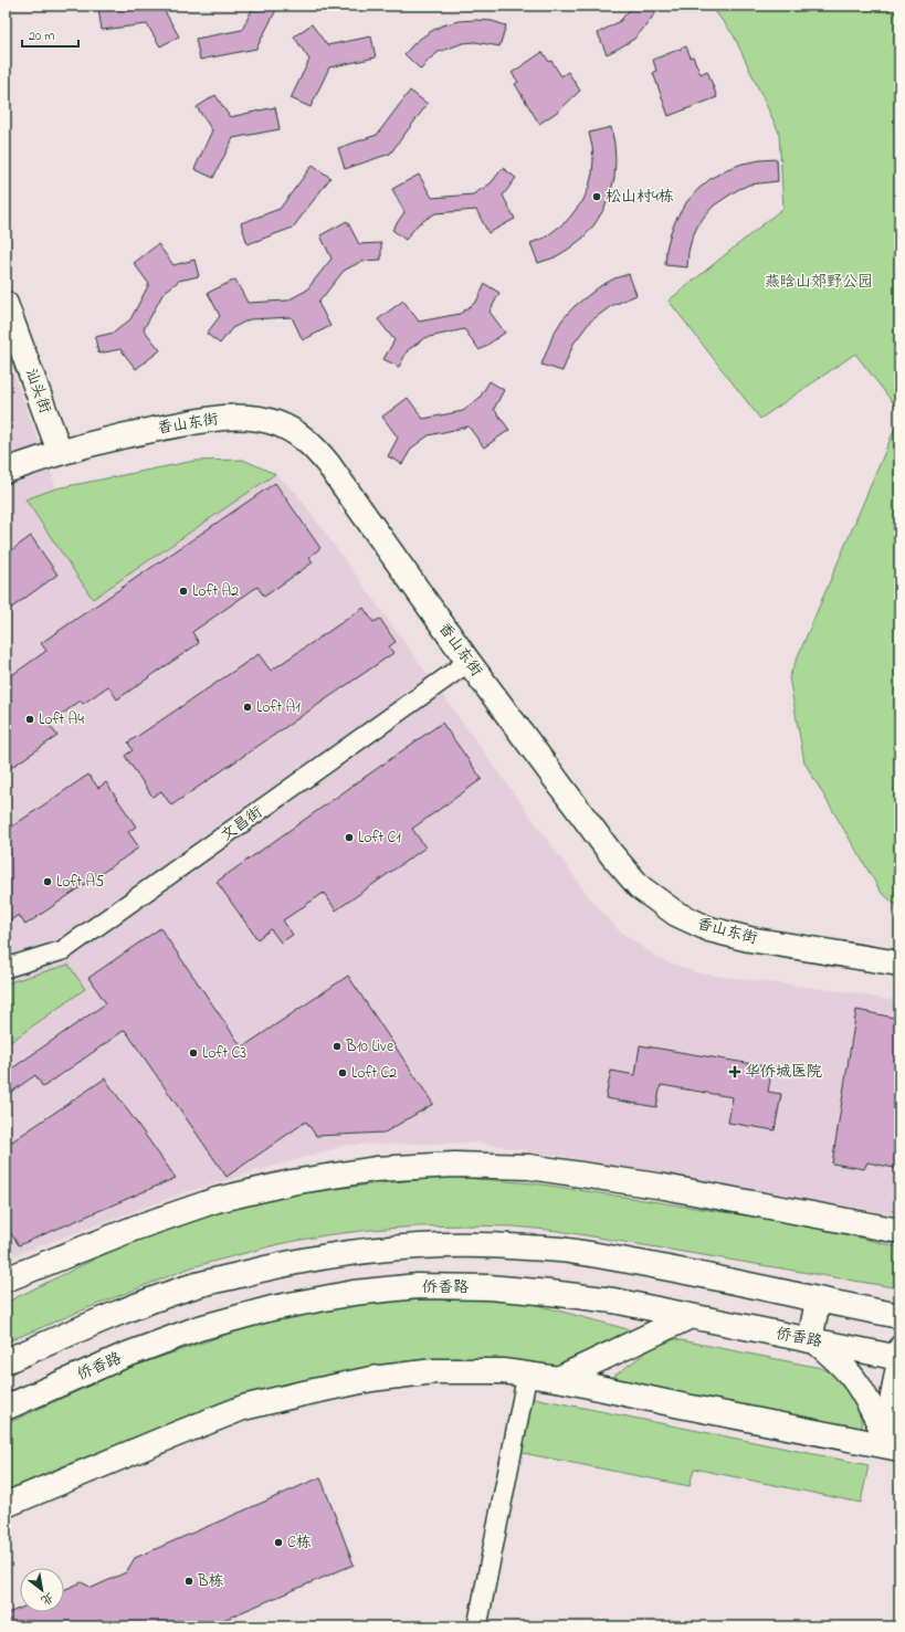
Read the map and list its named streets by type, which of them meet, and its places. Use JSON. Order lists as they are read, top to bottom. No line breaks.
{"streets":{"main road":["汕头街","香山东街","侨香路"],"street":["文昌街"]},"crossings":[["汕头街","香山东街"],["香山东街","文昌街"]],"parks":["燕晗山郊野公园"],"places":{"other":["松山村4栋","Loft A2","Loft A1","Loft A4","Loft C1","Loft A5","B10 Live","Loft C3","Loft C2","C栋","B栋"],"health":["华侨城医院"]},"scale_bar":"20 m","north":"bottom right"}
